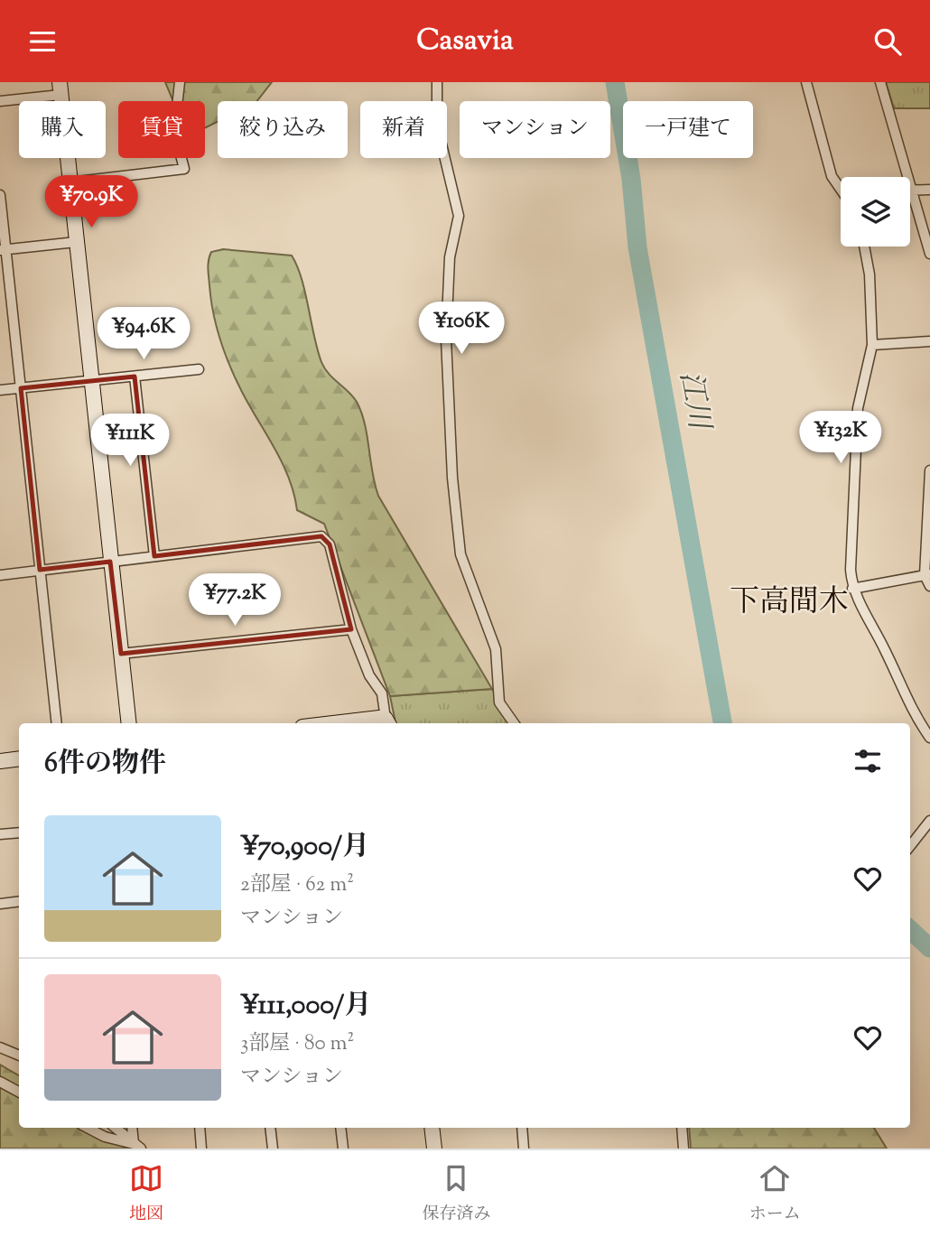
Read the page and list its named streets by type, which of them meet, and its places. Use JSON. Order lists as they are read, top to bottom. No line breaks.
{"districts":["下高間木"],"water":["江川"],"page":{"header":"Casavia","chip":["購入","賃貸","絞り込み","新着","マンション","一戸建て"],"price":["¥70.9K","¥106K","¥94.6K","¥132K","¥111K","¥77.2K"],"heading":"6件の物件","list":[{"name":"¥70,900/月","note":"2部屋 · 62 m² · マンション"},{"name":"¥111,000/月","note":"3部屋 · 80 m² · マンション"}],"tabs":["地図","保存済み","ホーム"]}}
